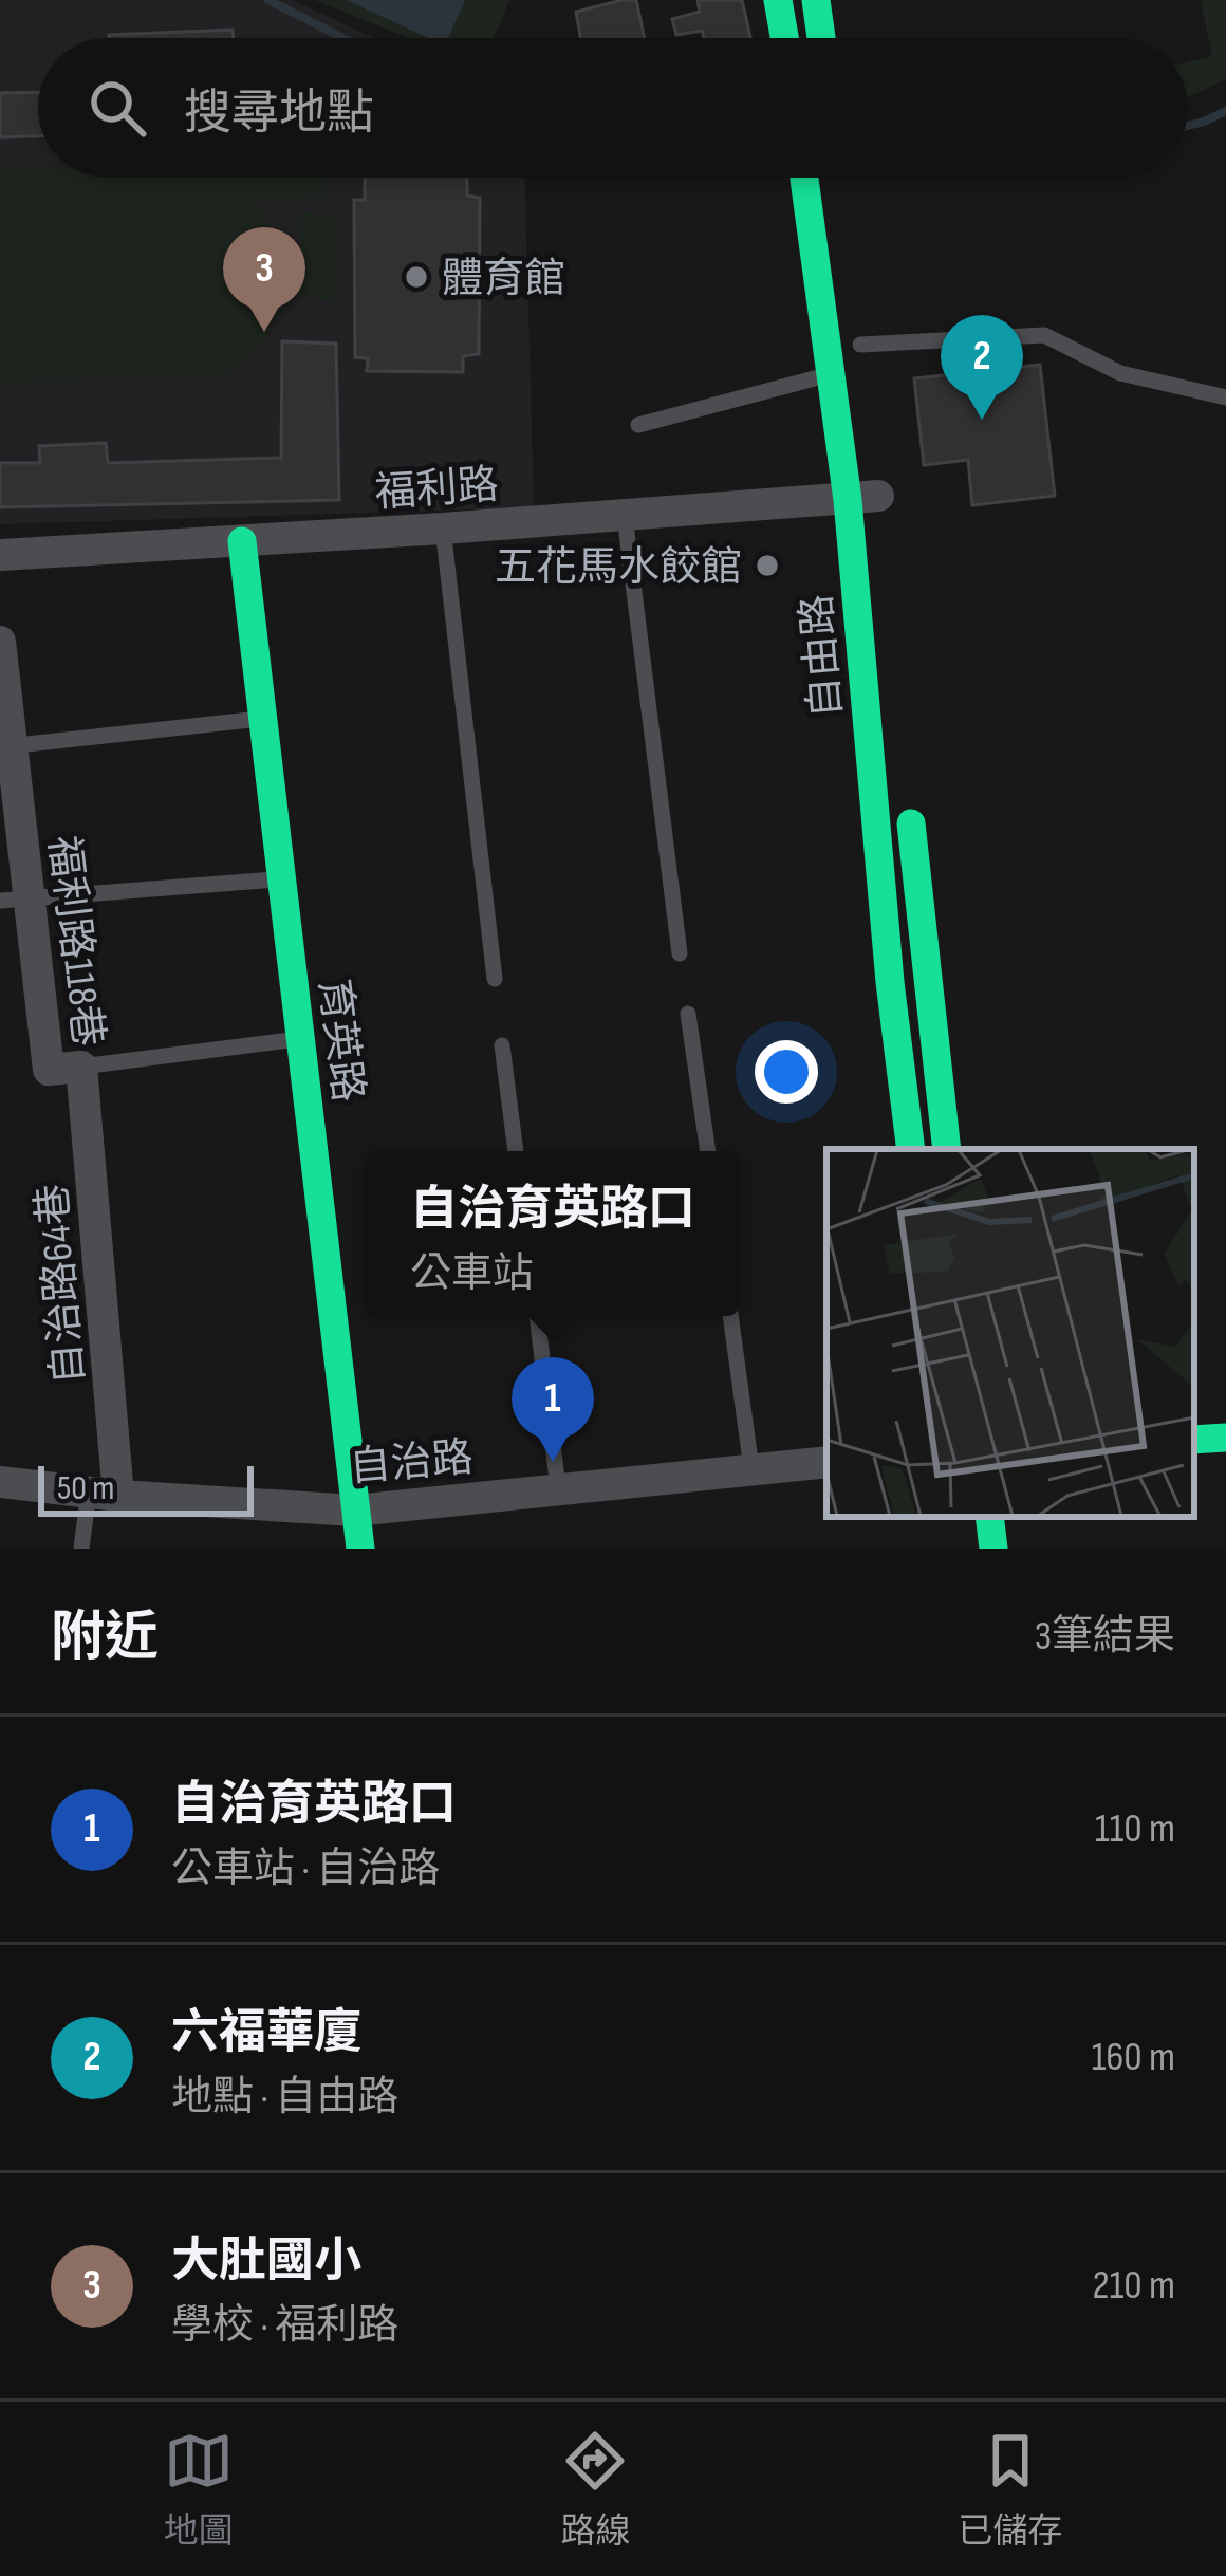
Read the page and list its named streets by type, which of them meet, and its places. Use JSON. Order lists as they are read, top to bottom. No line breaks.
{"streets":{"main road":["自由路","育英路"],"street":["福利路","福利路118巷","自治路64巷","自治路"]},"crossings":[["福利路","自由路"],["福利路","育英路"],["福利路118巷","自治路64巷"],["育英路","自治路"],["自治路64巷","自治路"]],"places":["體育館","五花馬水餃館"],"scale_bar":"50 m","page":{"search":"搜尋地點","pins":["3","2","1"],"popup":["自治育英路口","公車站"],"scale":"50 m","heading":["附近","3筆結果"],"list":[{"mark":"1","name":"自治育英路口","note":"公車站 · 自治路","value":"110 m"},{"mark":"2","name":"六福華廈","note":"地點 · 自由路","value":"160 m"},{"mark":"3","name":"大肚國小","note":"學校 · 福利路","value":"210 m"}],"nav":["地圖","路線","已儲存"]}}
